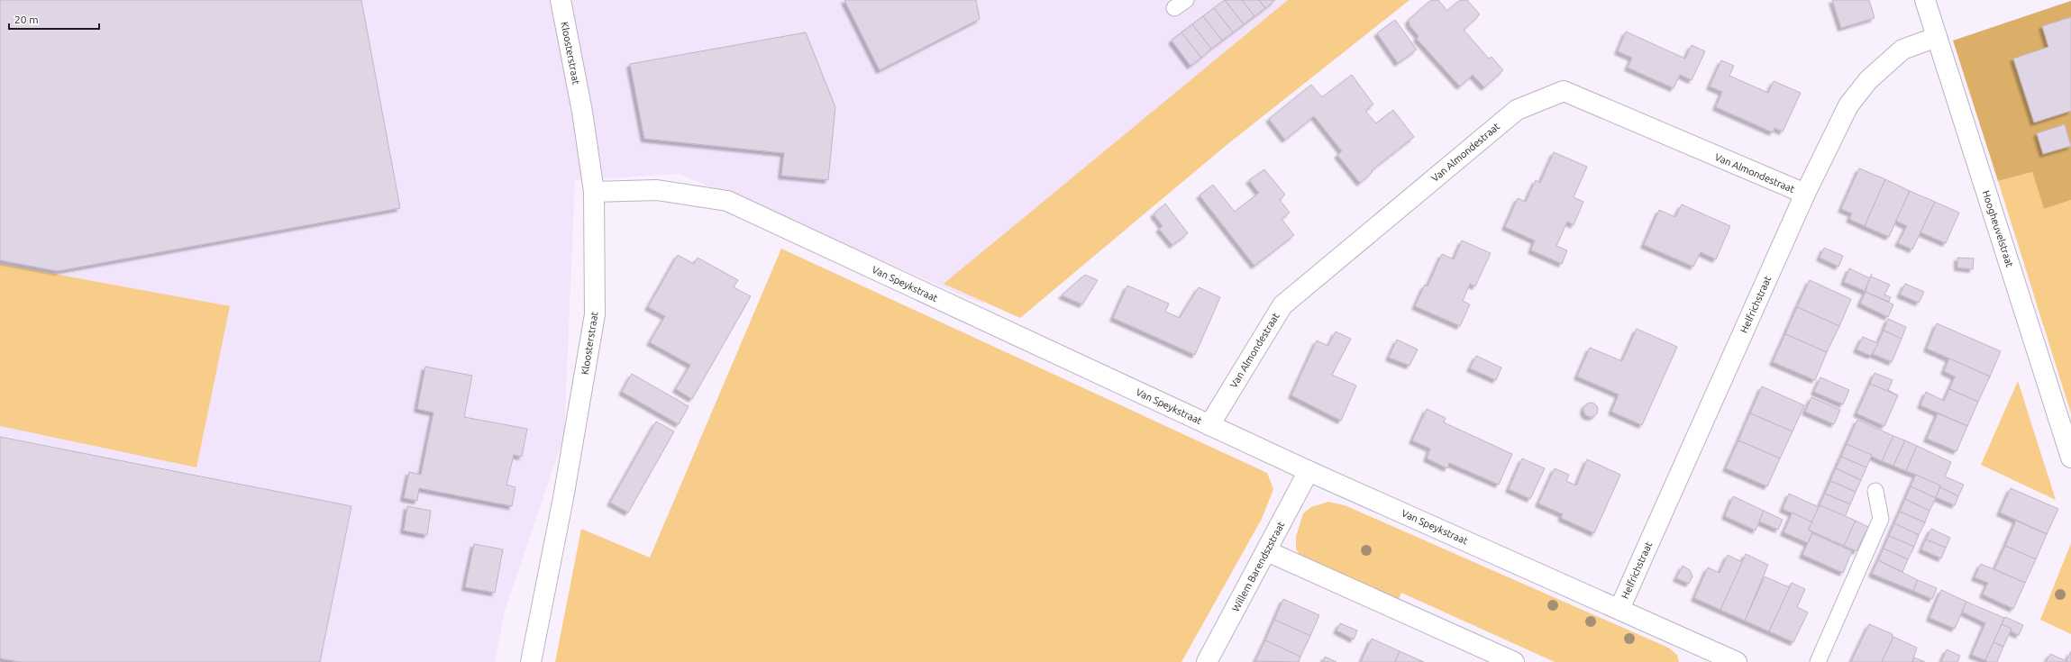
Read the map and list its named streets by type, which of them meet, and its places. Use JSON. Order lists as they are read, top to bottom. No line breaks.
{"streets":{"street":["Kloosterstraat","Van Almondestraat","Hoogheuvelstraat","Van Speykstraat","Helfrichstraat","Willem Barendszstraat"]},"crossings":[["Kloosterstraat","Van Speykstraat"],["Van Almondestraat","Van Speykstraat"],["Van Almondestraat","Helfrichstraat"],["Hoogheuvelstraat","Helfrichstraat"],["Van Speykstraat","Helfrichstraat"],["Van Speykstraat","Willem Barendszstraat"]],"scale_bar":"20 m"}
